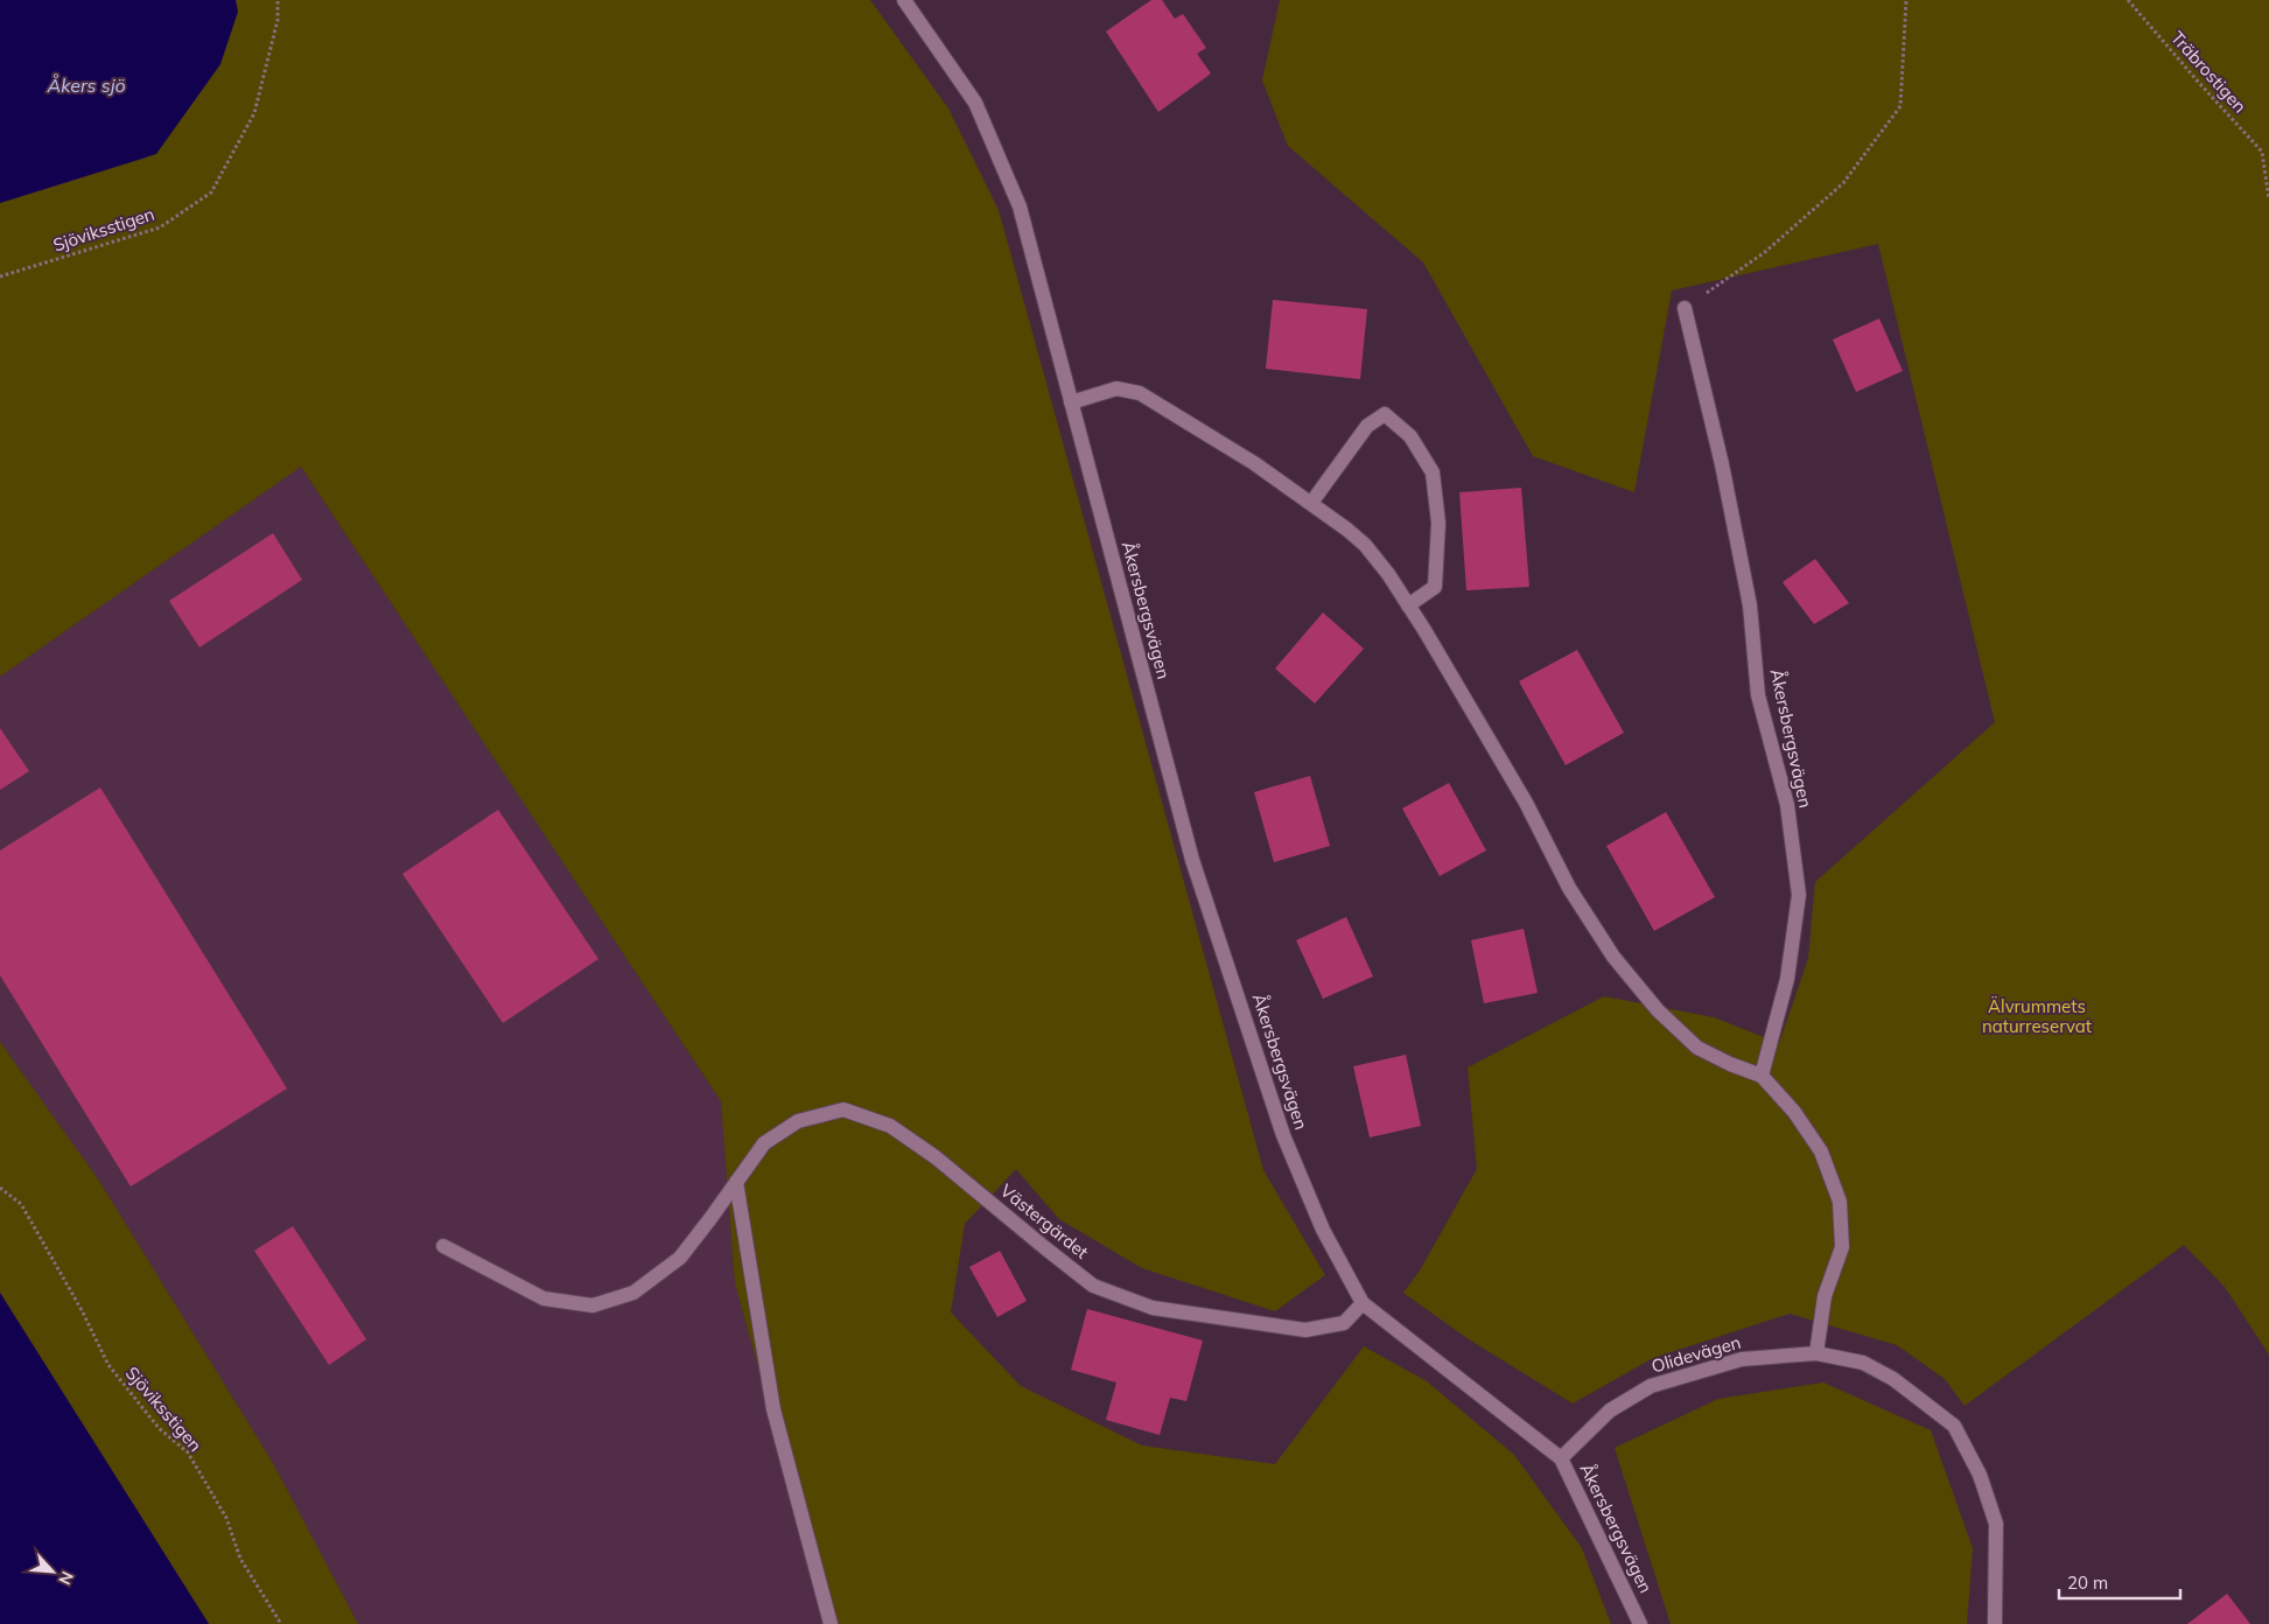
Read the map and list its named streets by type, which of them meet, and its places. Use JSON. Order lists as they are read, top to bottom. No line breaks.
{"streets":{"street":["Åkersbergsvägen","Västergärdet","Olidevägen"],"path":["Träbrostigen","Sjöviksstigen"]},"crossings":[["Åkersbergsvägen","Västergärdet"],["Åkersbergsvägen","Olidevägen"]],"water":["Åkers sjö"],"parks":["Älvrummets naturreservat"],"scale_bar":"20 m","north":"bottom right"}
